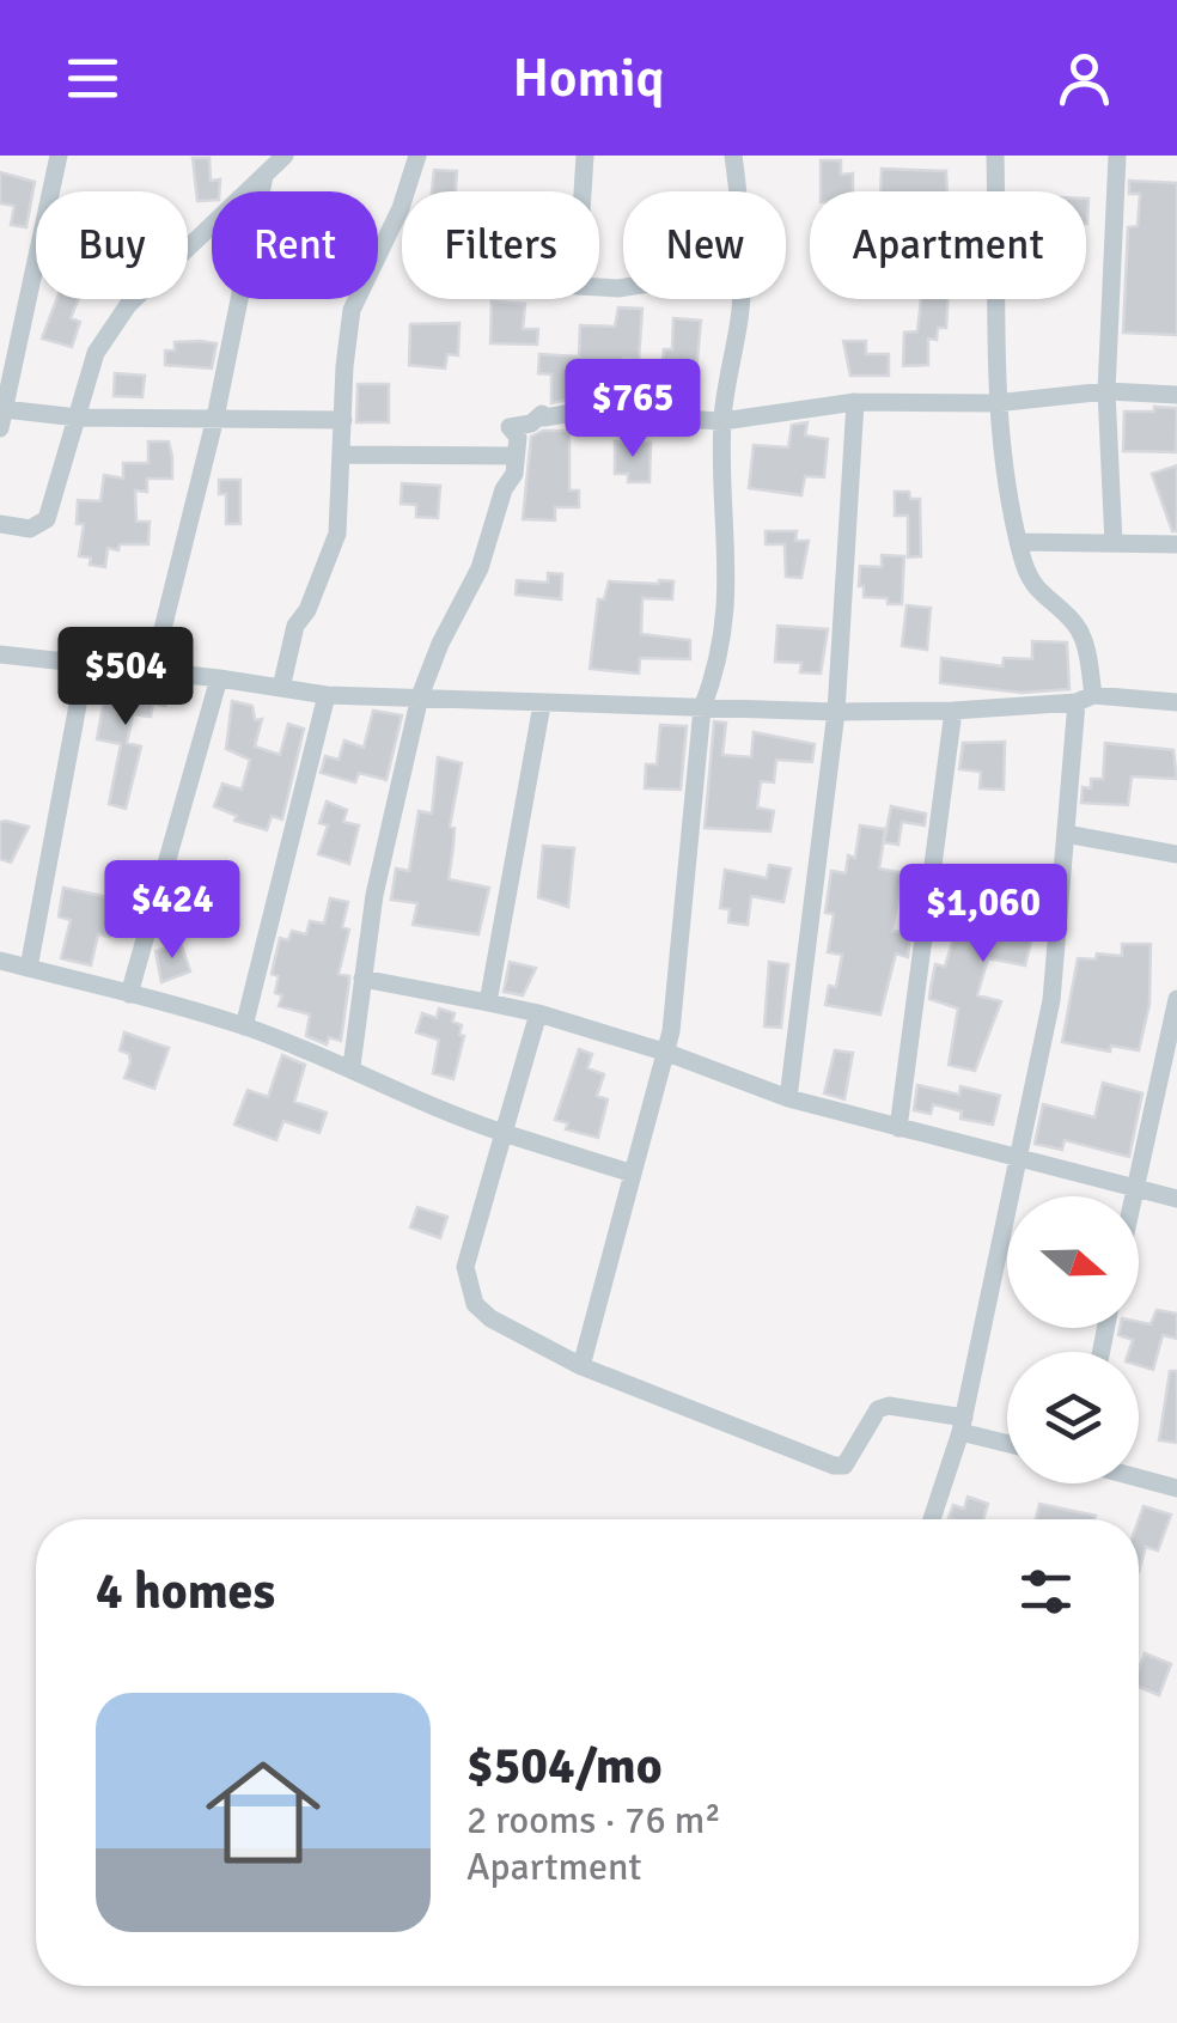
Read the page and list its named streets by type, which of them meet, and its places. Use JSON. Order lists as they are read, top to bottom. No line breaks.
{"north":"right","page":{"header":"Homiq","chip":["Buy","Rent","Filters","New","Apartment"],"price":["$765","$504","$424","$1,060"],"heading":"4 homes","list":[{"name":"$504/mo","note":"2 rooms · 76 m² · Apartment"}]}}
